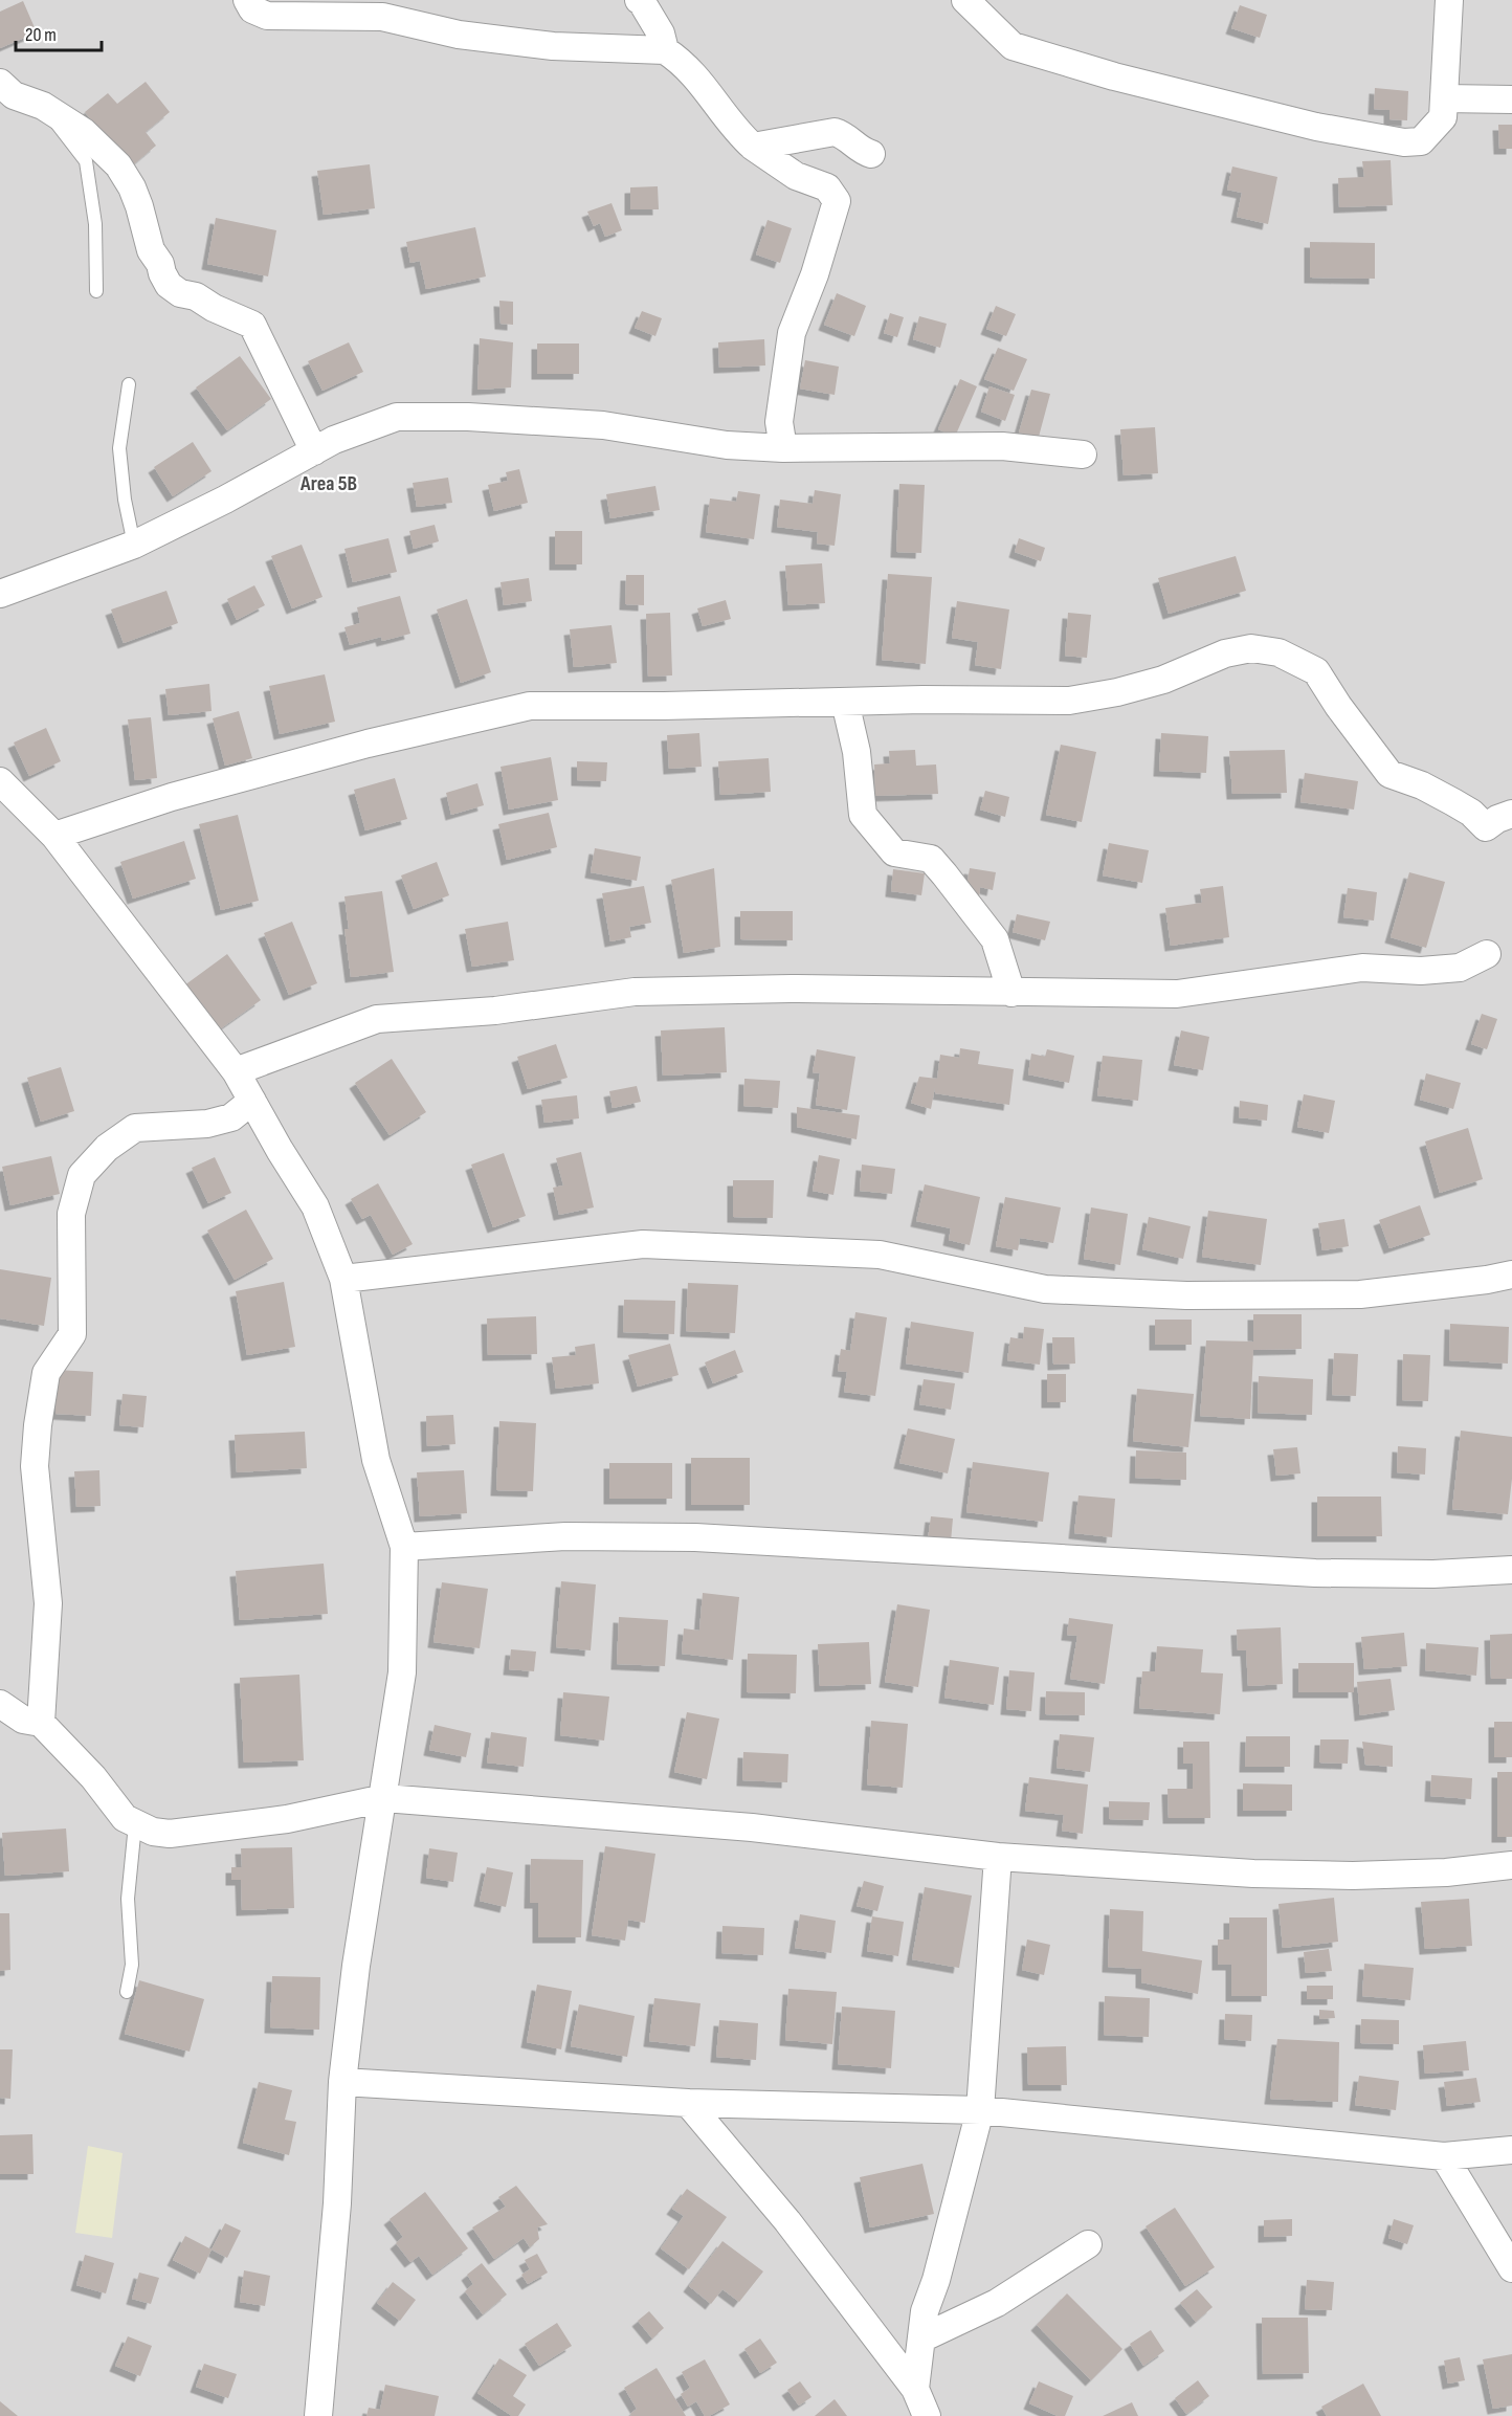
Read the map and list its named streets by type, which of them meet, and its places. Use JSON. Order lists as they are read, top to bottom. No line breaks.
{"districts":["Area 5B"],"scale_bar":"20 m"}
